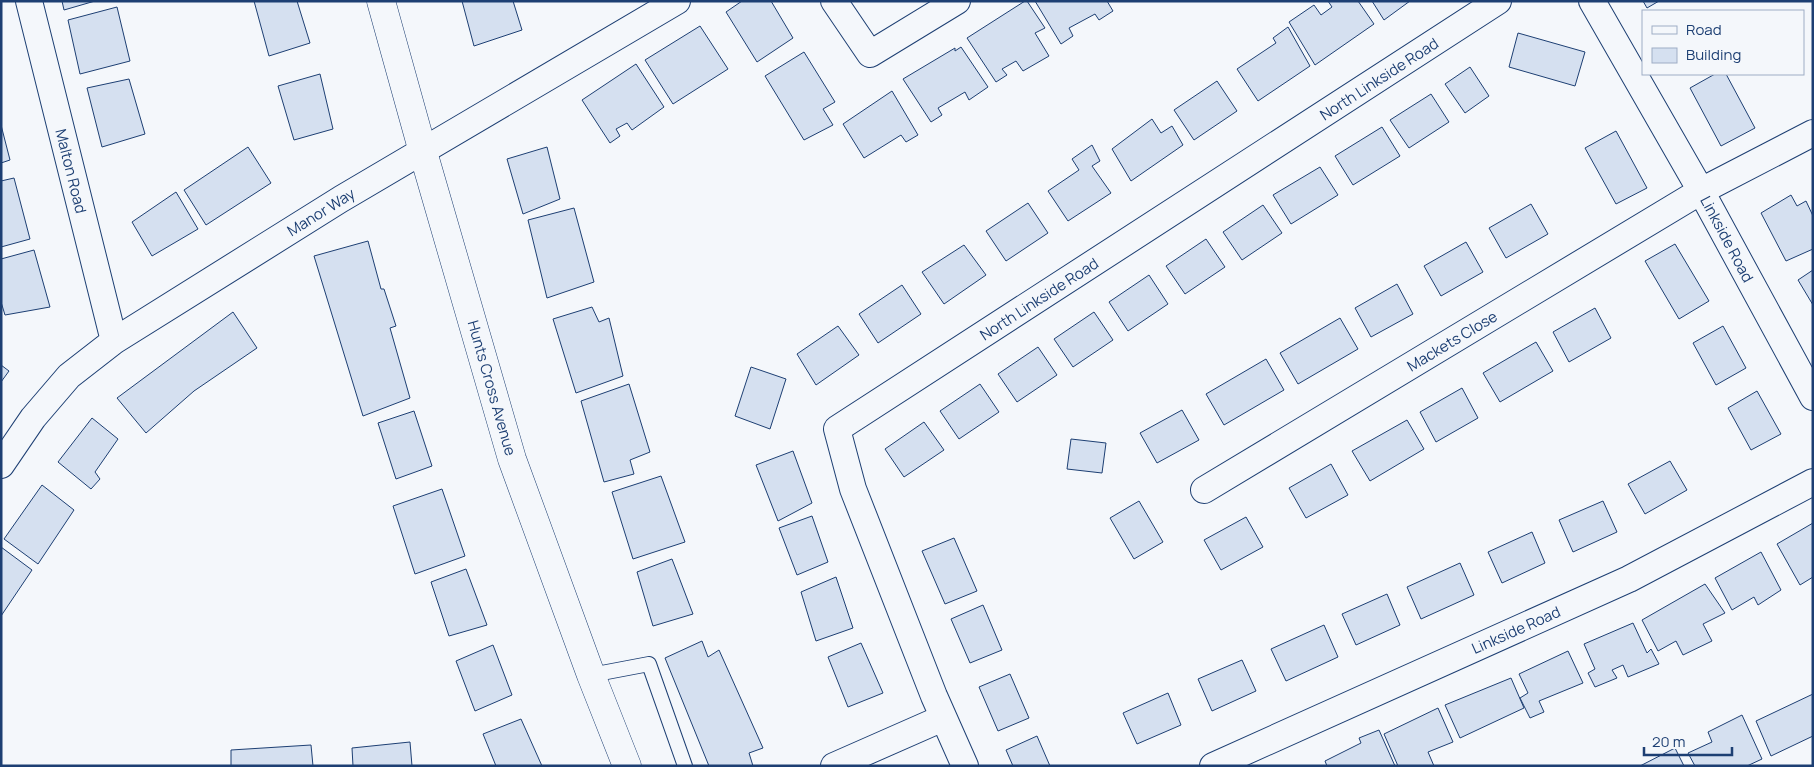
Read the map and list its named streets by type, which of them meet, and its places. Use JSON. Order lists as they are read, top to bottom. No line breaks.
{"streets":{"street":["North Linkside Road","Malton Road","Manor Way","Linkside Road","Mackets Close","Hunts Cross Avenue"]},"crossings":[["Malton Road","Manor Way"],["Manor Way","Hunts Cross Avenue"],["Linkside Road","Mackets Close"]],"legend":["Road","Building"],"scale_bar":"20 m"}
